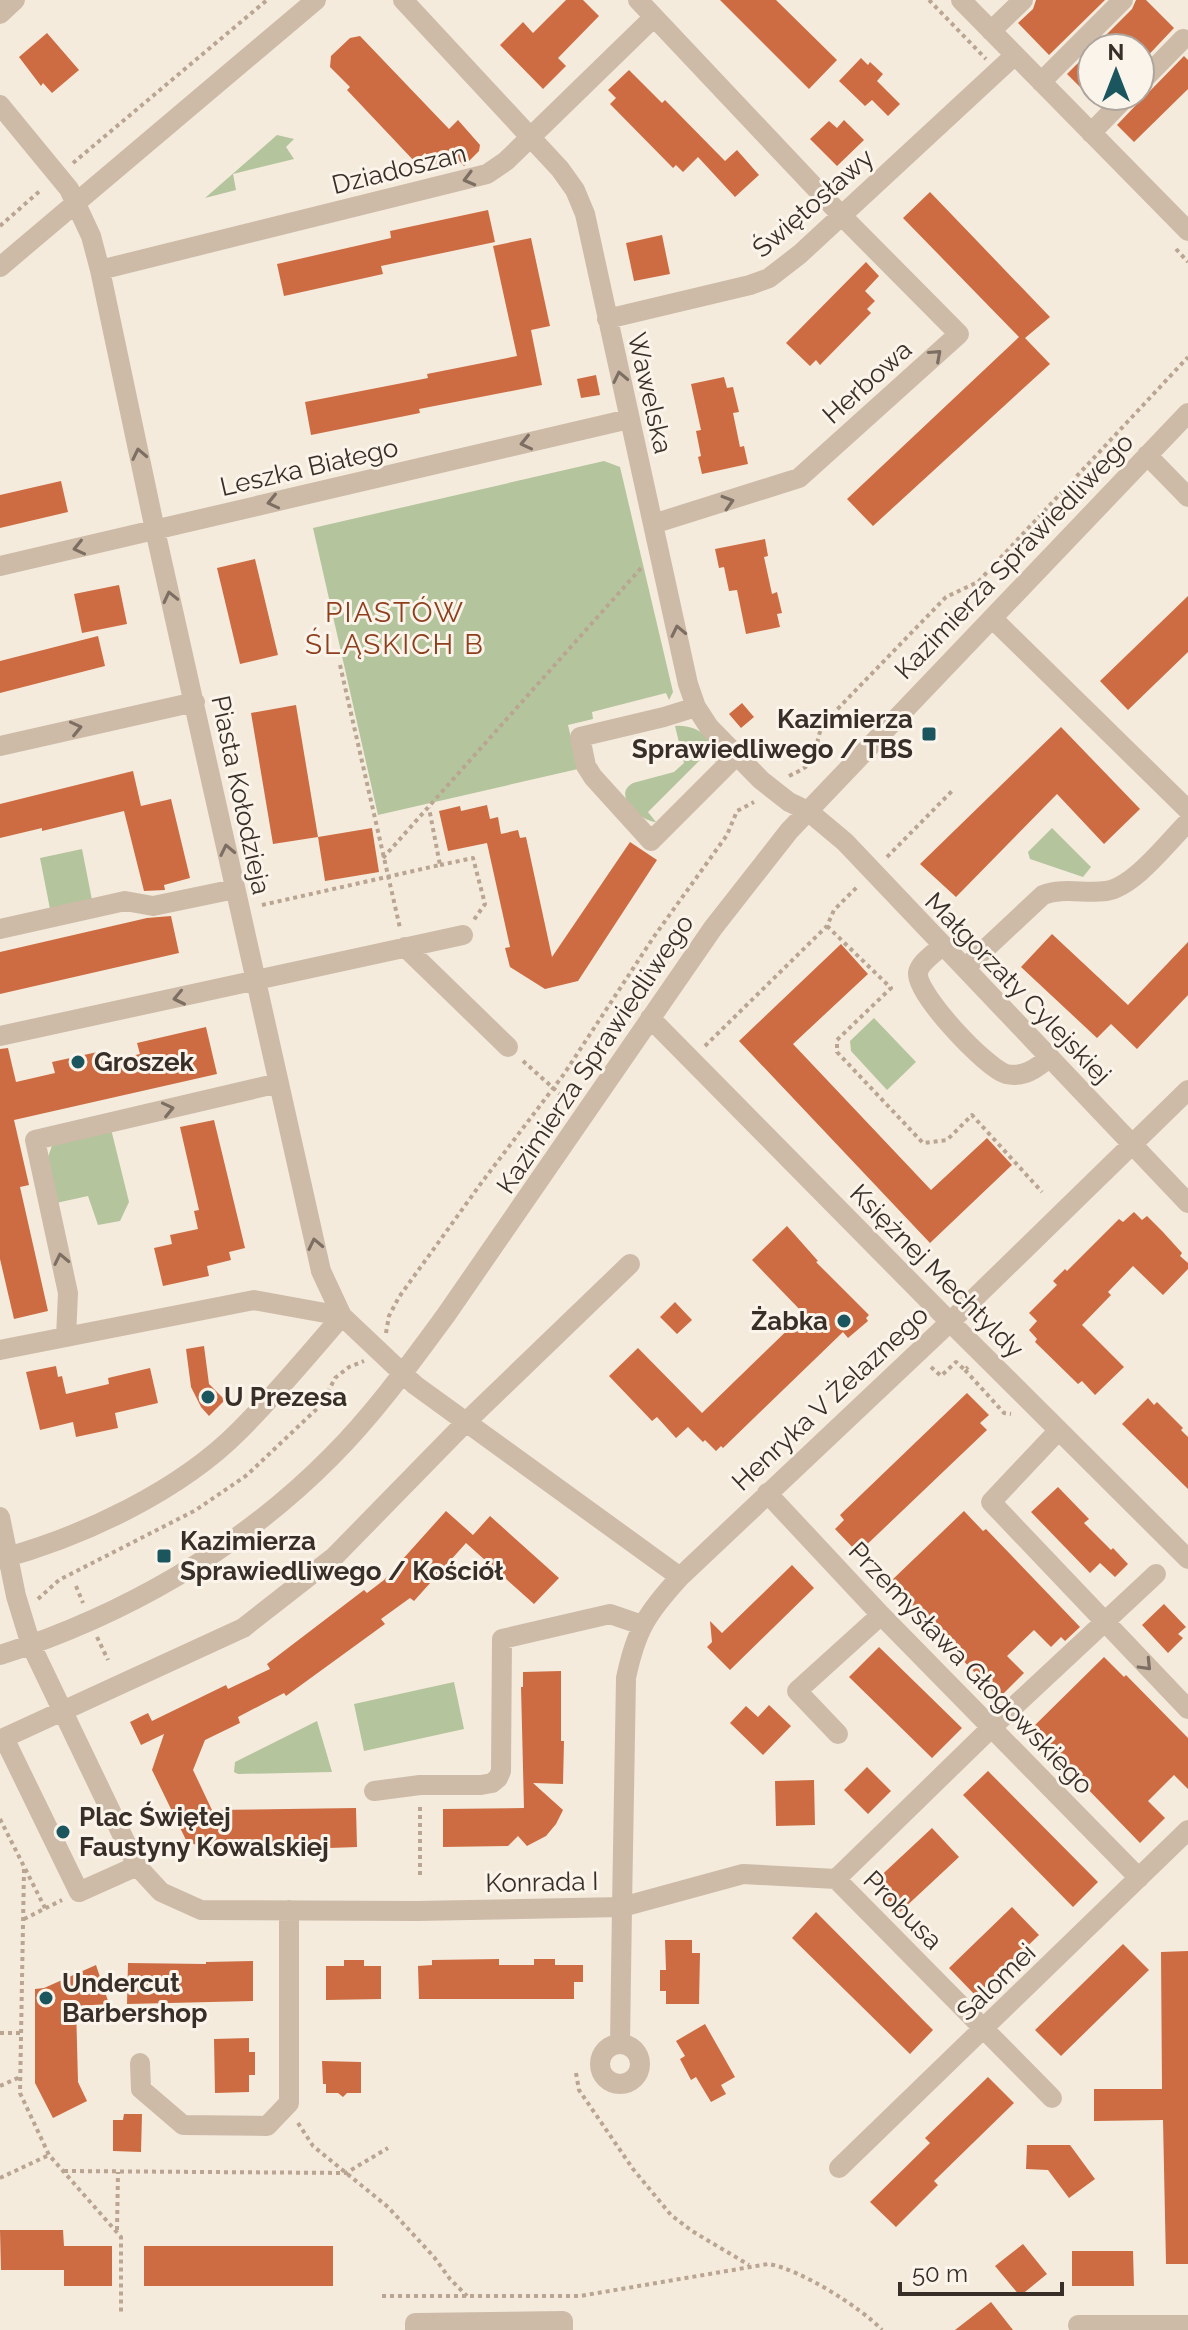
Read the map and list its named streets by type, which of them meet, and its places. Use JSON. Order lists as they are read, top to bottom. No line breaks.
{"streets":{"street":["Dziadoszan","Świętosławy","Herbowa","Wawelska","Leszka Białego","Kazimierza Sprawiedliwego","Piasta Kołodzieja","Małgorzaty Cylejskiej","Księżnej Mechtyldy","Henryka V Żelaznego","Przemysława Głogowskiego","Konrada I","Probusa","Salomei"]},"crossings":[["Dziadoszan","Wawelska"],["Dziadoszan","Piasta Kołodzieja"],["Świętosławy","Herbowa"],["Świętosławy","Wawelska"],["Herbowa","Wawelska"],["Wawelska","Leszka Białego"],["Wawelska","Kazimierza Sprawiedliwego"],["Wawelska","Małgorzaty Cylejskiej"],["Leszka Białego","Piasta Kołodzieja"],["Kazimierza Sprawiedliwego","Piasta Kołodzieja"],["Kazimierza Sprawiedliwego","Małgorzaty Cylejskiej"],["Kazimierza Sprawiedliwego","Księżnej Mechtyldy"],["Kazimierza Sprawiedliwego","Konrada I"],["Małgorzaty Cylejskiej","Henryka V Żelaznego"],["Księżnej Mechtyldy","Henryka V Żelaznego"],["Henryka V Żelaznego","Przemysława Głogowskiego"],["Henryka V Żelaznego","Konrada I"],["Przemysława Głogowskiego","Salomei"],["Konrada I","Probusa"],["Probusa","Salomei"]],"one_way":["Leszka Białego","Piasta Kołodzieja"],"districts":["PIASTÓW ŚLĄSKICH B"],"places":{"transit":["Kazimierza Sprawiedliwego / TBS","Kazimierza Sprawiedliwego / Kościół"],"other":["Groszek","Żabka","U Prezesa","Plac Świętej Faustyny Kowalskiej","Undercut Barbershop"]},"scale_bar":"50 m","north":"top"}
